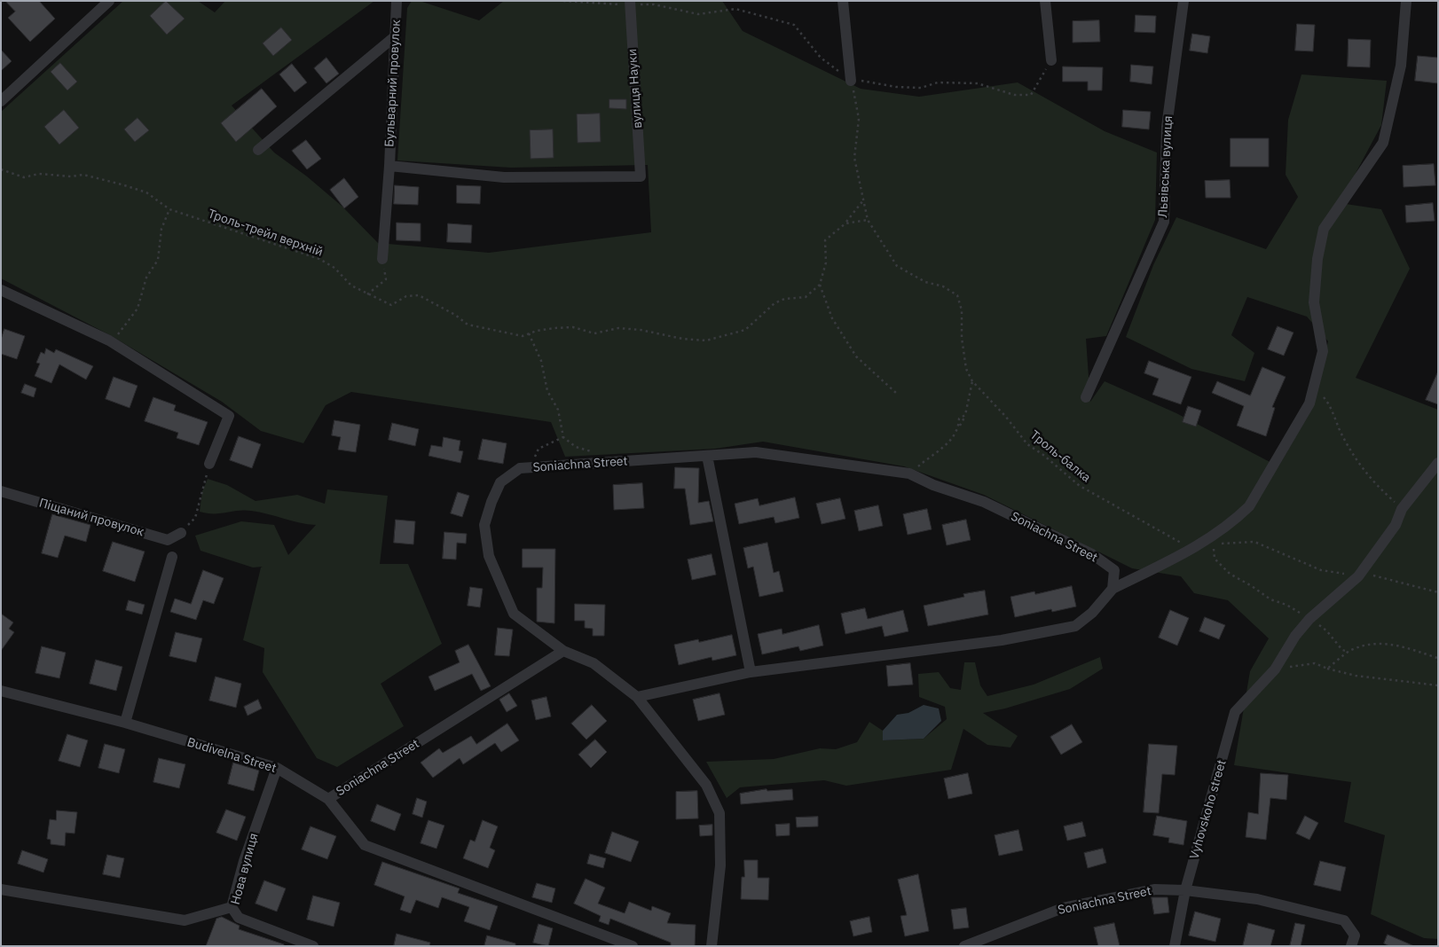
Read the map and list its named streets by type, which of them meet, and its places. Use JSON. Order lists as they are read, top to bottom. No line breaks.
{"streets":{"street":["Бульварний провулок","вулиця Науки","Львівська вулиця","Soniachna Street","Піщаний провулок","Budivelna Street","Vyhovskoho street","Нова вулиця"],"path":["Троль-трейл верхній","Троль-балка"]},"crossings":[["Бульварний провулок","вулиця Науки"],["Soniachna Street","Budivelna Street"],["Soniachna Street","Vyhovskoho street"],["Budivelna Street","Нова вулиця"]]}
